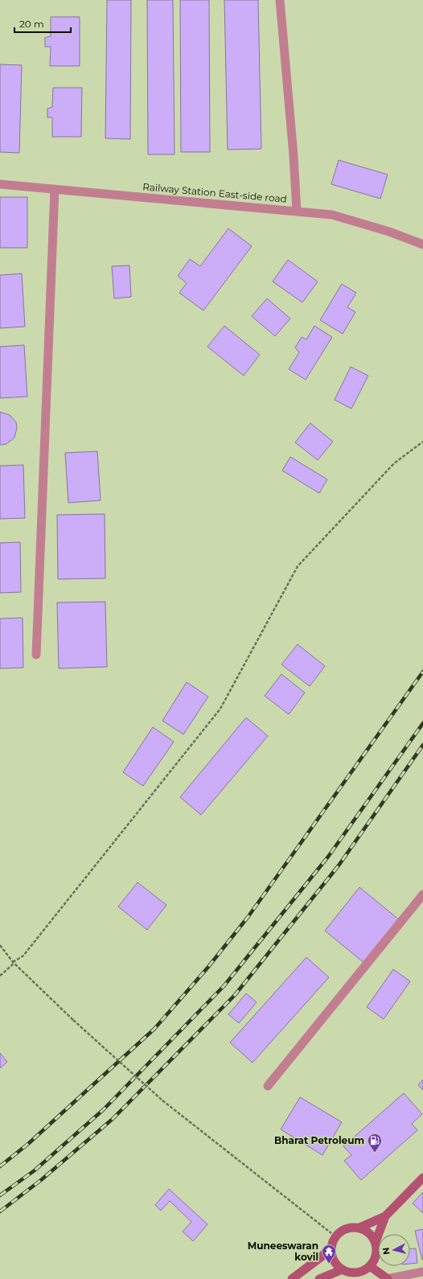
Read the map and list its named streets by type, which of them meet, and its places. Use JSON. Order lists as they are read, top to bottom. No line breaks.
{"streets":{"street":["Railway Station East-side road"]},"places":{"fuel station":["Bharat Petroleum"],"temple":["Muneeswaran kovil"]},"scale_bar":"20 m","north":"left"}
